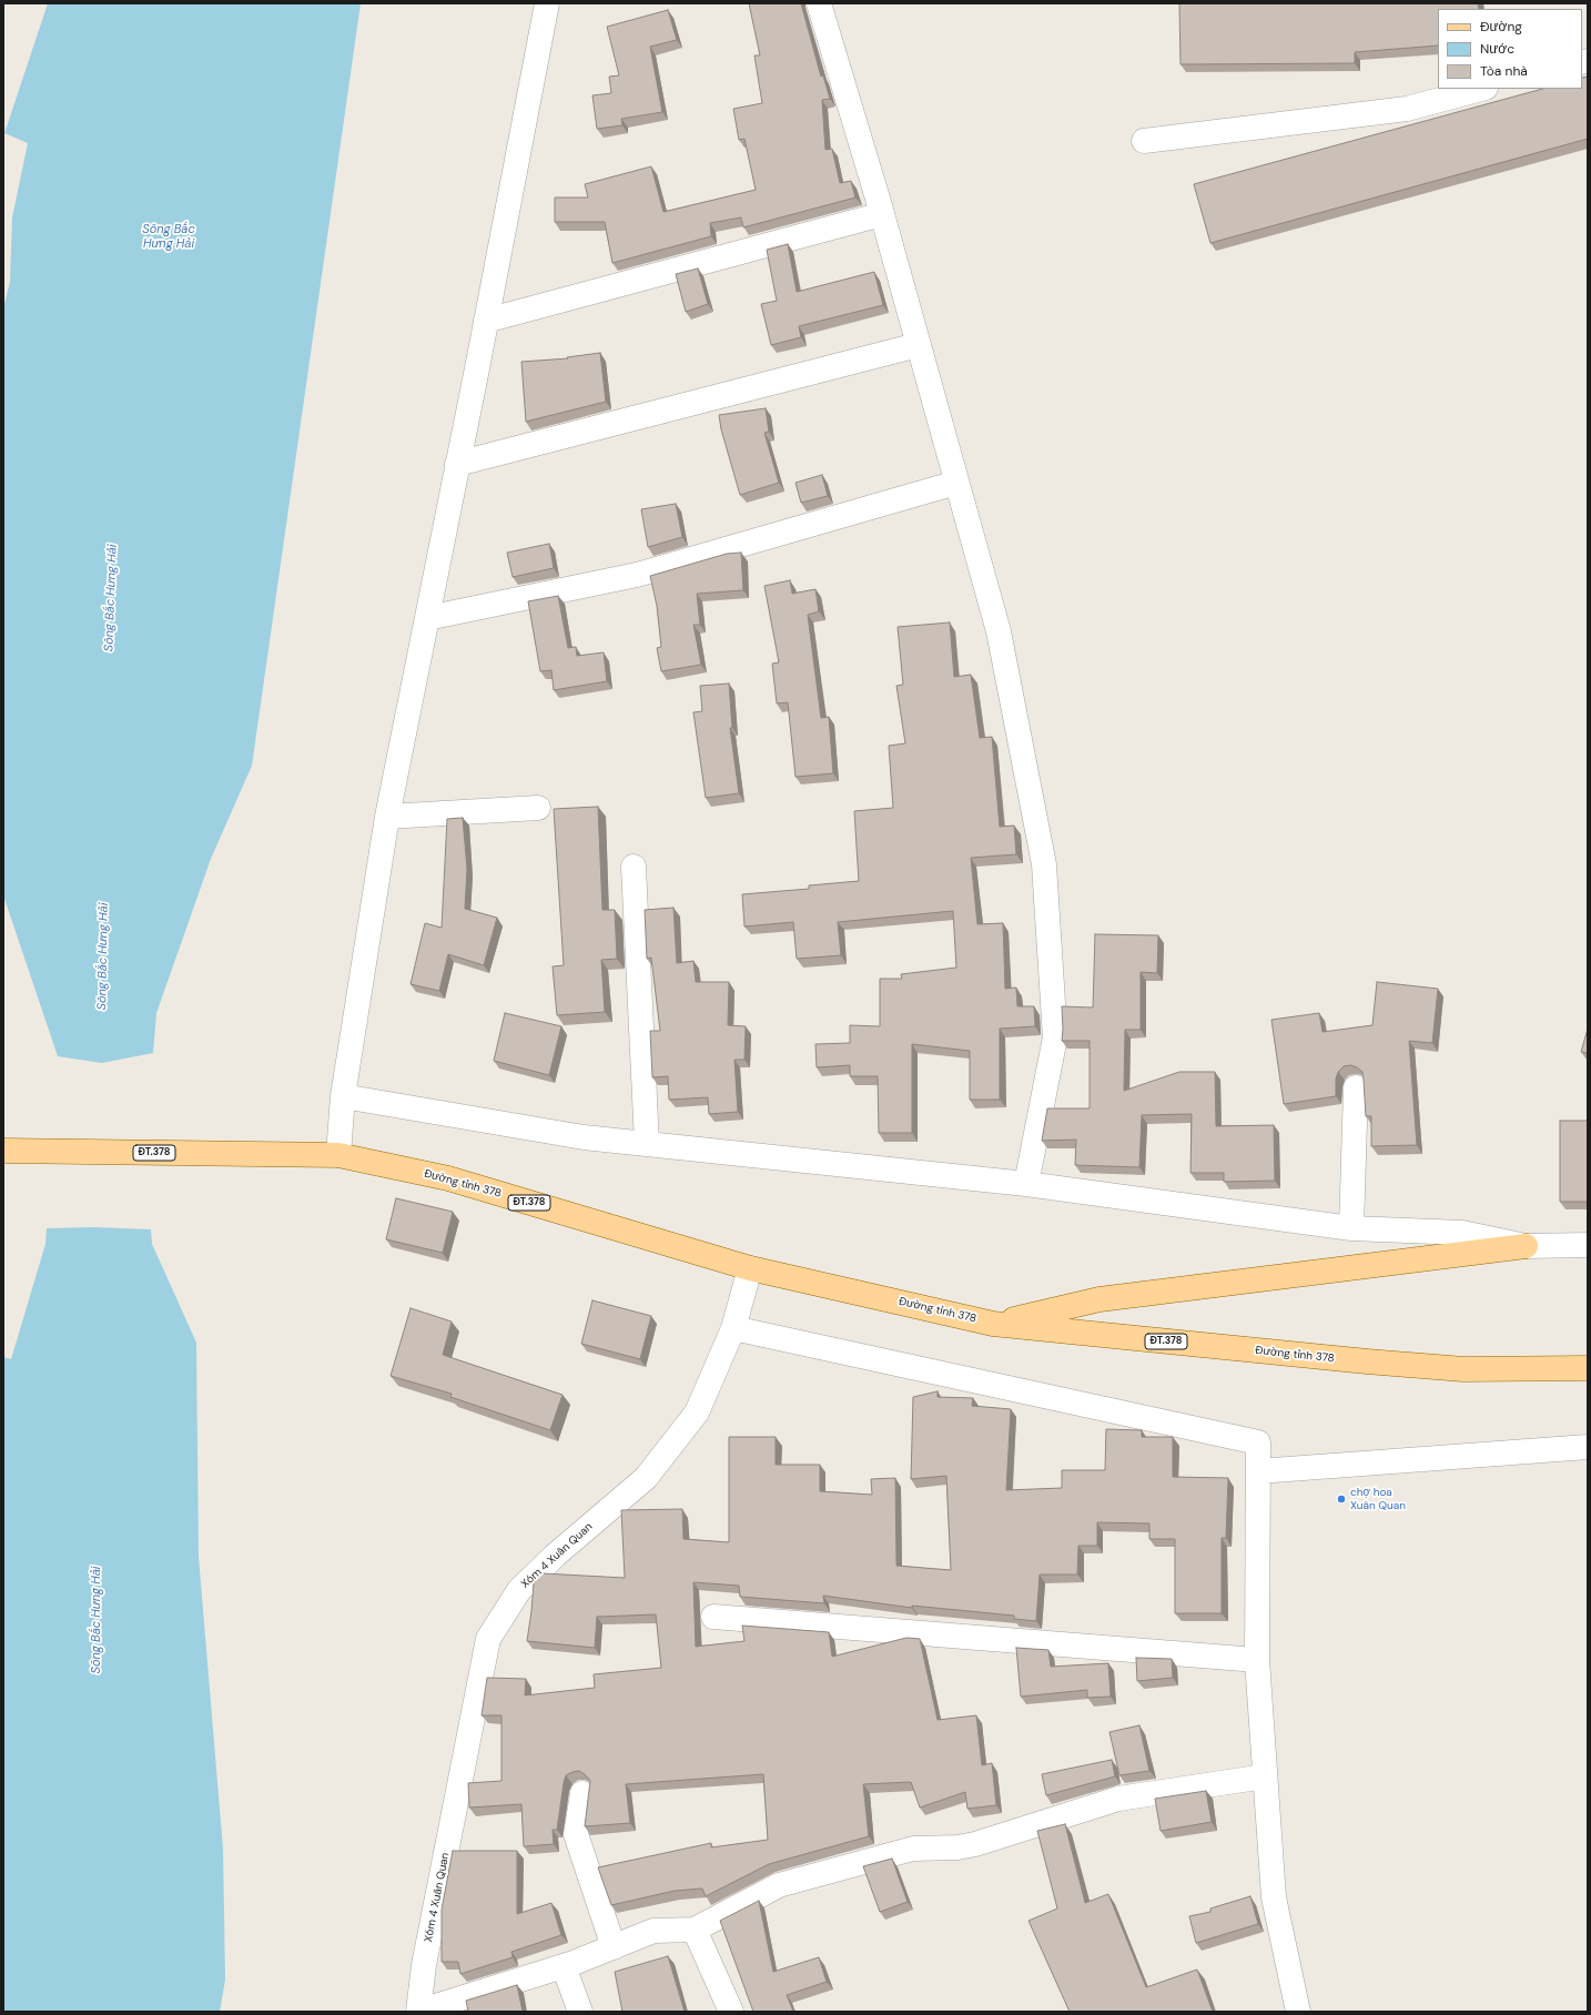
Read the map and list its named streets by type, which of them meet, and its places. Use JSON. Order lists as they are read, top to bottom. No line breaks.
{"streets":{"main road":["ĐT.378","Đường tỉnh 378"],"street":["Xóm 4 Xuân Quan"]},"crossings":[["Đường tỉnh 378","Xóm 4 Xuân Quan"]],"water":["Sông Bắc Hưng Hải"],"places":["chợ hoa Xuân Quan"],"legend":["Đường","Nước","Tòa nhà"]}
